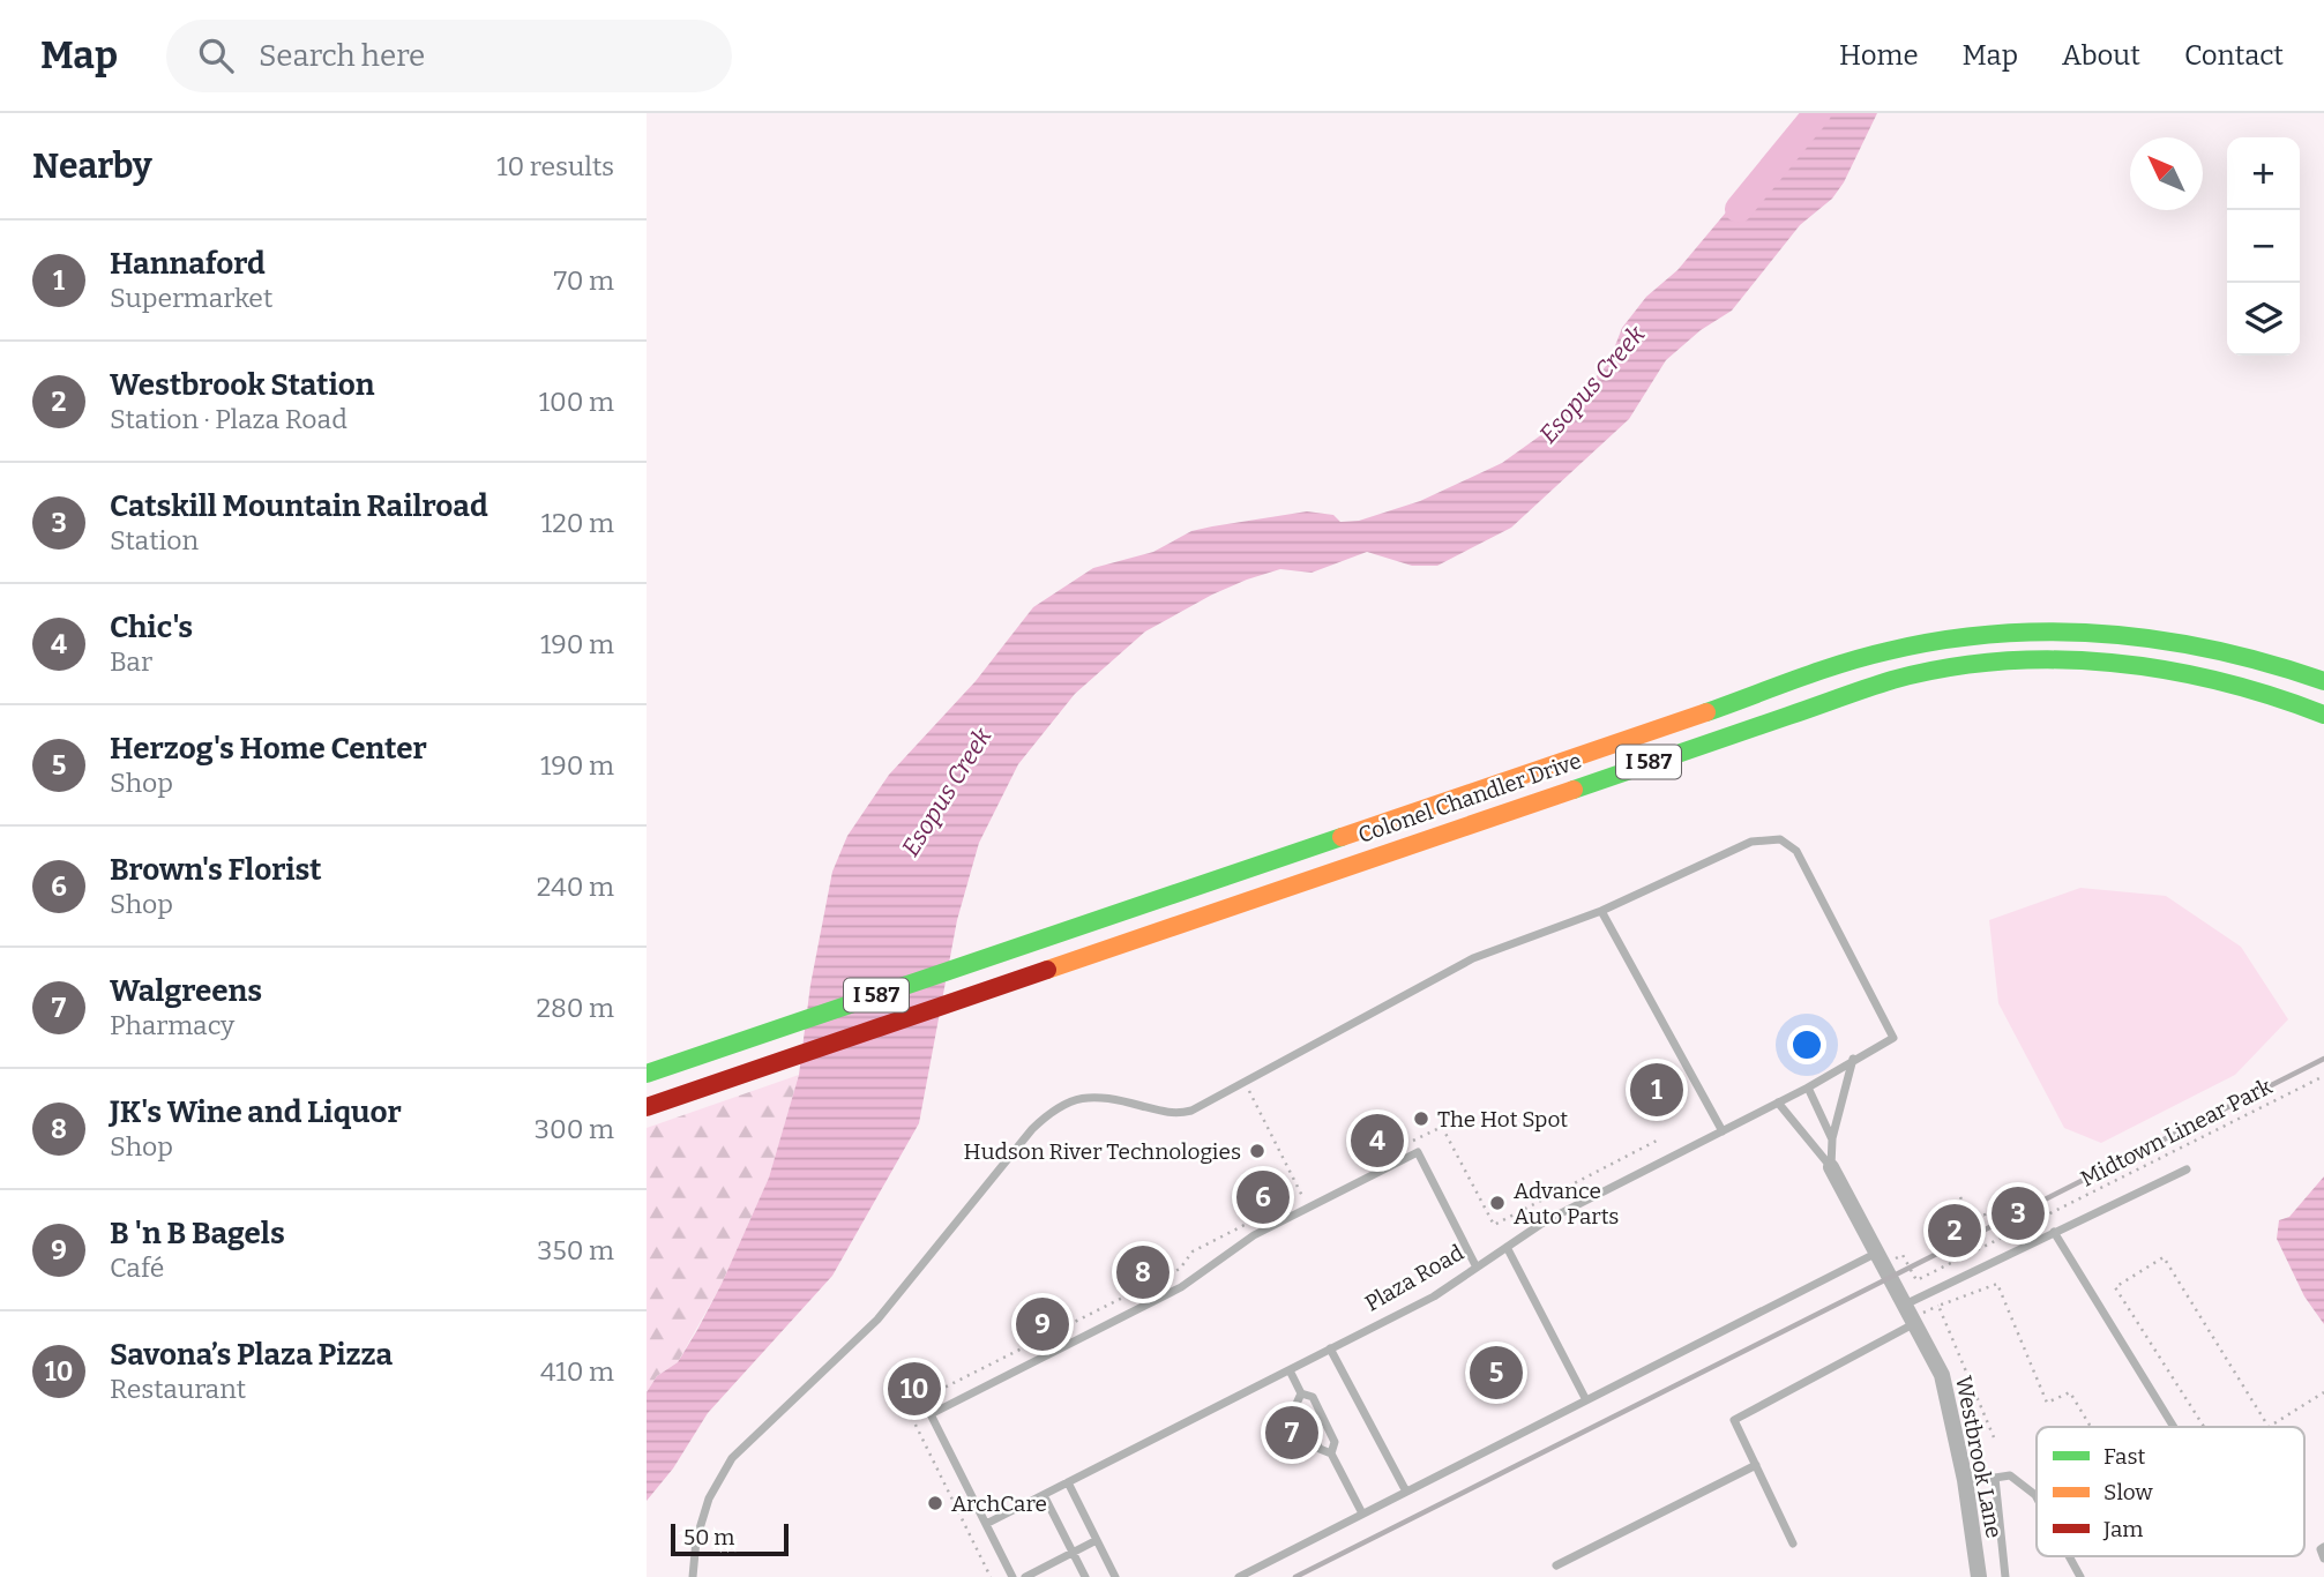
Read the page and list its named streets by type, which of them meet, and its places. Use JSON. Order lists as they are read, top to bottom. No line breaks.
{"streets":{"highway":["I 587","Colonel Chandler Drive"],"street":["Westbrook Lane"],"lane":["Plaza Road"],"path":["Midtown Linear Park"]},"water":["Esopus Creek"],"places":["The Hot Spot","Hudson River Technologies","Advance Auto Parts","ArchCare"],"legend":["Fast","Slow","Jam"],"scale_bar":"50 m","north":"top left","page":{"header":"Map","search":"Search here","nav":["Home","Map","About","Contact"],"heading":["Nearby","10 results"],"map_buttons":["+","−"],"list":[{"mark":"1","name":"Hannaford","note":"Supermarket","value":"70 m"},{"mark":"2","name":"Westbrook Station","note":"Station · Plaza Road","value":"100 m"},{"mark":"3","name":"Catskill Mountain Railroad","note":"Station","value":"120 m"},{"mark":"4","name":"Chic's","note":"Bar","value":"190 m"},{"mark":"5","name":"Herzog's Home Center","note":"Shop","value":"190 m"},{"mark":"6","name":"Brown's Florist","note":"Shop","value":"240 m"},{"mark":"7","name":"Walgreens","note":"Pharmacy","value":"280 m"},{"mark":"8","name":"JK's Wine and Liquor","note":"Shop","value":"300 m"},{"mark":"9","name":"B 'n B Bagels","note":"Café","value":"350 m"},{"mark":"10","name":"Savona’s Plaza Pizza","note":"Restaurant","value":"410 m"}],"pins":["1","4","6","3","2","8","9","5","10","7"],"scale":"50 m"}}
